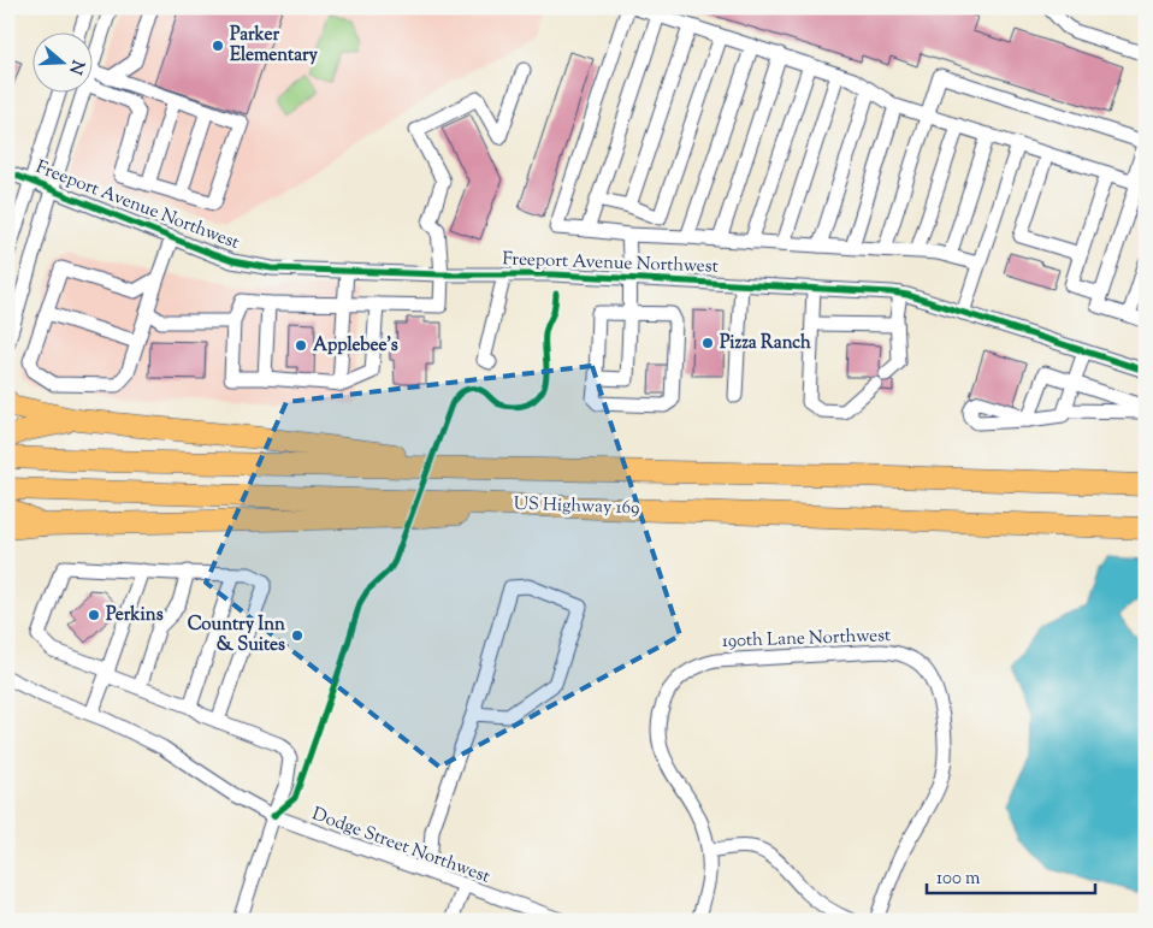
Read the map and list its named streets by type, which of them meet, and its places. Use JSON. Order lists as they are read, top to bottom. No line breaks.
{"streets":{"highway":["US Highway 169"],"street":["Freeport Avenue Northwest","190th Lane Northwest","Dodge Street Northwest"]},"places":["Parker Elementary","Pizza Ranch","Applebee's","Perkins","Country Inn & Suites"],"scale_bar":"100 m","north":"right"}
